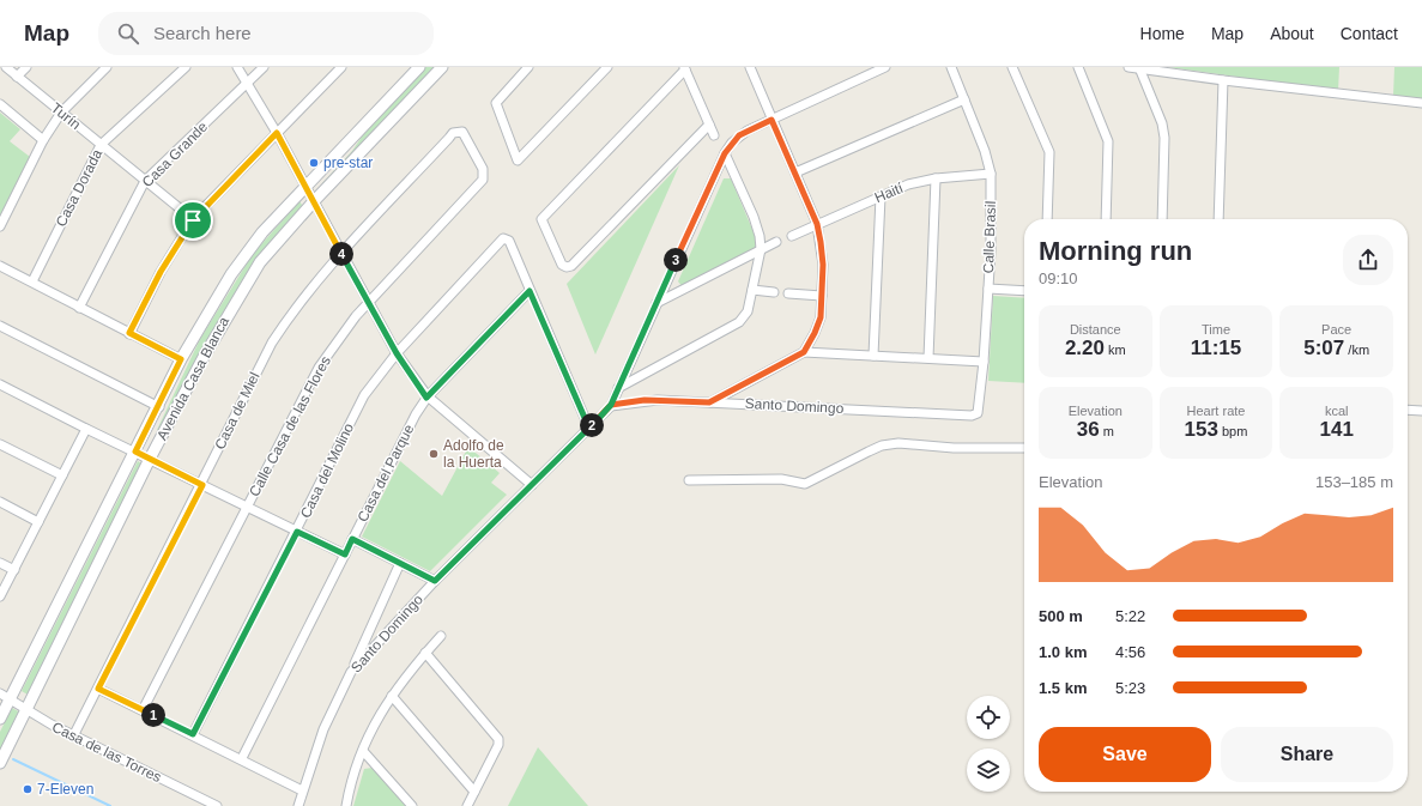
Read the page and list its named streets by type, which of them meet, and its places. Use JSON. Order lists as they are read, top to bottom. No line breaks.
{"streets":{"street":["Turín","Casa Grande","Casa Dorada","Haití","Calle Brasil","Avenida Casa Blanca","Santo Domingo","Casa de Miel","Calle Casa de las Flores","Casa del Molino","Casa del Parque","Casa de las Torres"]},"crossings":[["Turín","Casa Grande"],["Turín","Casa Dorada"],["Haití","Calle Brasil"],["Calle Brasil","Santo Domingo"],["Avenida Casa Blanca","Casa de las Torres"],["Casa de Miel","Calle Casa de las Flores"],["Casa de Miel","Casa de las Torres"],["Casa del Molino","Casa del Parque"]],"places":["pre-star","Adolfo de la Huerta","7-Eleven"],"page":{"header":"Map","search":"Search here","nav":["Home","Map","About","Contact"],"heading":["Morning run","09:10"],"pins":["4","3","2","1"],"stats":[["Distance","2.20 km"],["Time","11:15"],["Pace","5:07 /km"],["Elevation","36 m"],["Heart rate","153 bpm"],["kcal","141"]],"chart":["Elevation","153–185 m"],"list":[{"name":"500 m","note":"5:22"},{"name":"1.0 km","note":"4:56"},{"name":"1.5 km","note":"5:23"}],"buttons":["Save","Share"]}}
